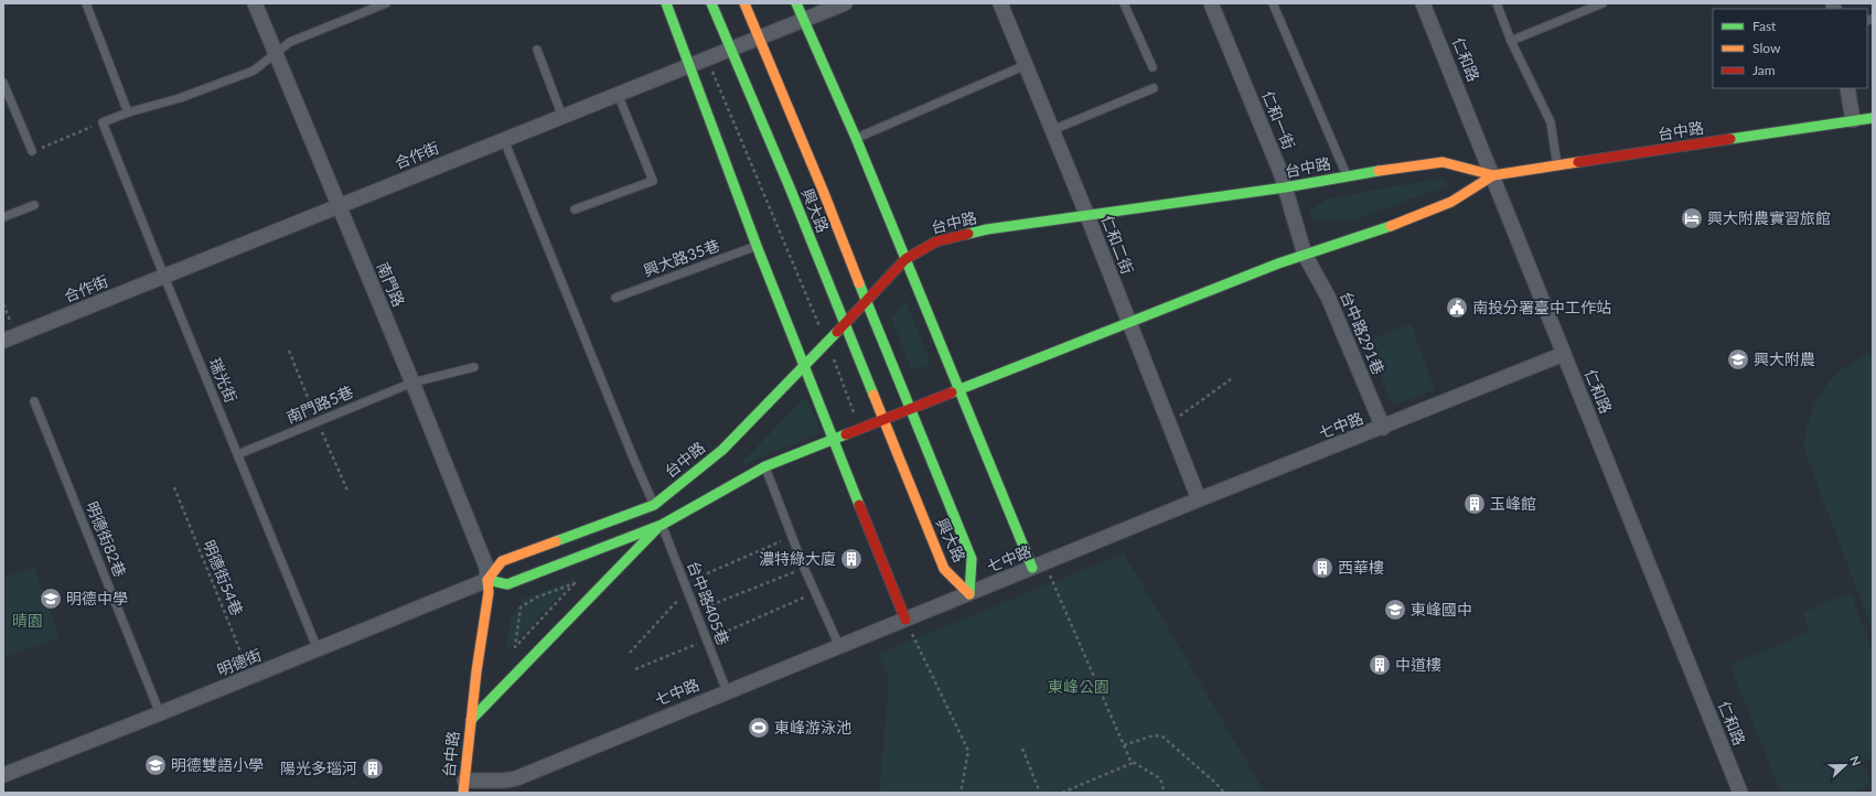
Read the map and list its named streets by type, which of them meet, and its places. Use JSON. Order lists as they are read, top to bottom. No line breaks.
{"streets":{"street":["仁和路","仁和一街","台中路","合作街","興大路","仁和二街","南門路","台中路291巷","七中路","明德街"],"lane":["興大路35巷","瑞光街","南門路5巷","明德街82巷","台中路405巷"],"path":["明德街54巷"]},"crossings":[["仁和路","台中路"],["仁和路","七中路"],["仁和一街","台中路"],["仁和一街","台中路291巷"],["台中路","興大路"],["台中路","仁和二街"],["台中路","南門路"],["台中路","台中路291巷"],["台中路","七中路"],["台中路","台中路405巷"],["台中路","明德街"],["合作街","興大路"],["合作街","南門路"],["合作街","瑞光街"],["興大路","七中路"],["仁和二街","七中路"],["南門路","南門路5巷"],["南門路","明德街"],["台中路291巷","七中路"],["瑞光街","南門路5巷"],["瑞光街","明德街"],["七中路","台中路405巷"],["明德街82巷","明德街"],["明德街54巷","明德街"]],"parks":["晴園","東峰公園"],"places":{"hotel":["興大附農實習旅館"],"public building":["南投分署臺中工作站"],"school or university":["興大附農","明德中學","東峰國中","明德雙語小學"],"building":["玉峰館","濃特綠大廈","西華樓","中道樓","陽光多瑙河"],"sports":["東峰游泳池"]},"legend":["Fast","Slow","Jam"],"north":"right"}
